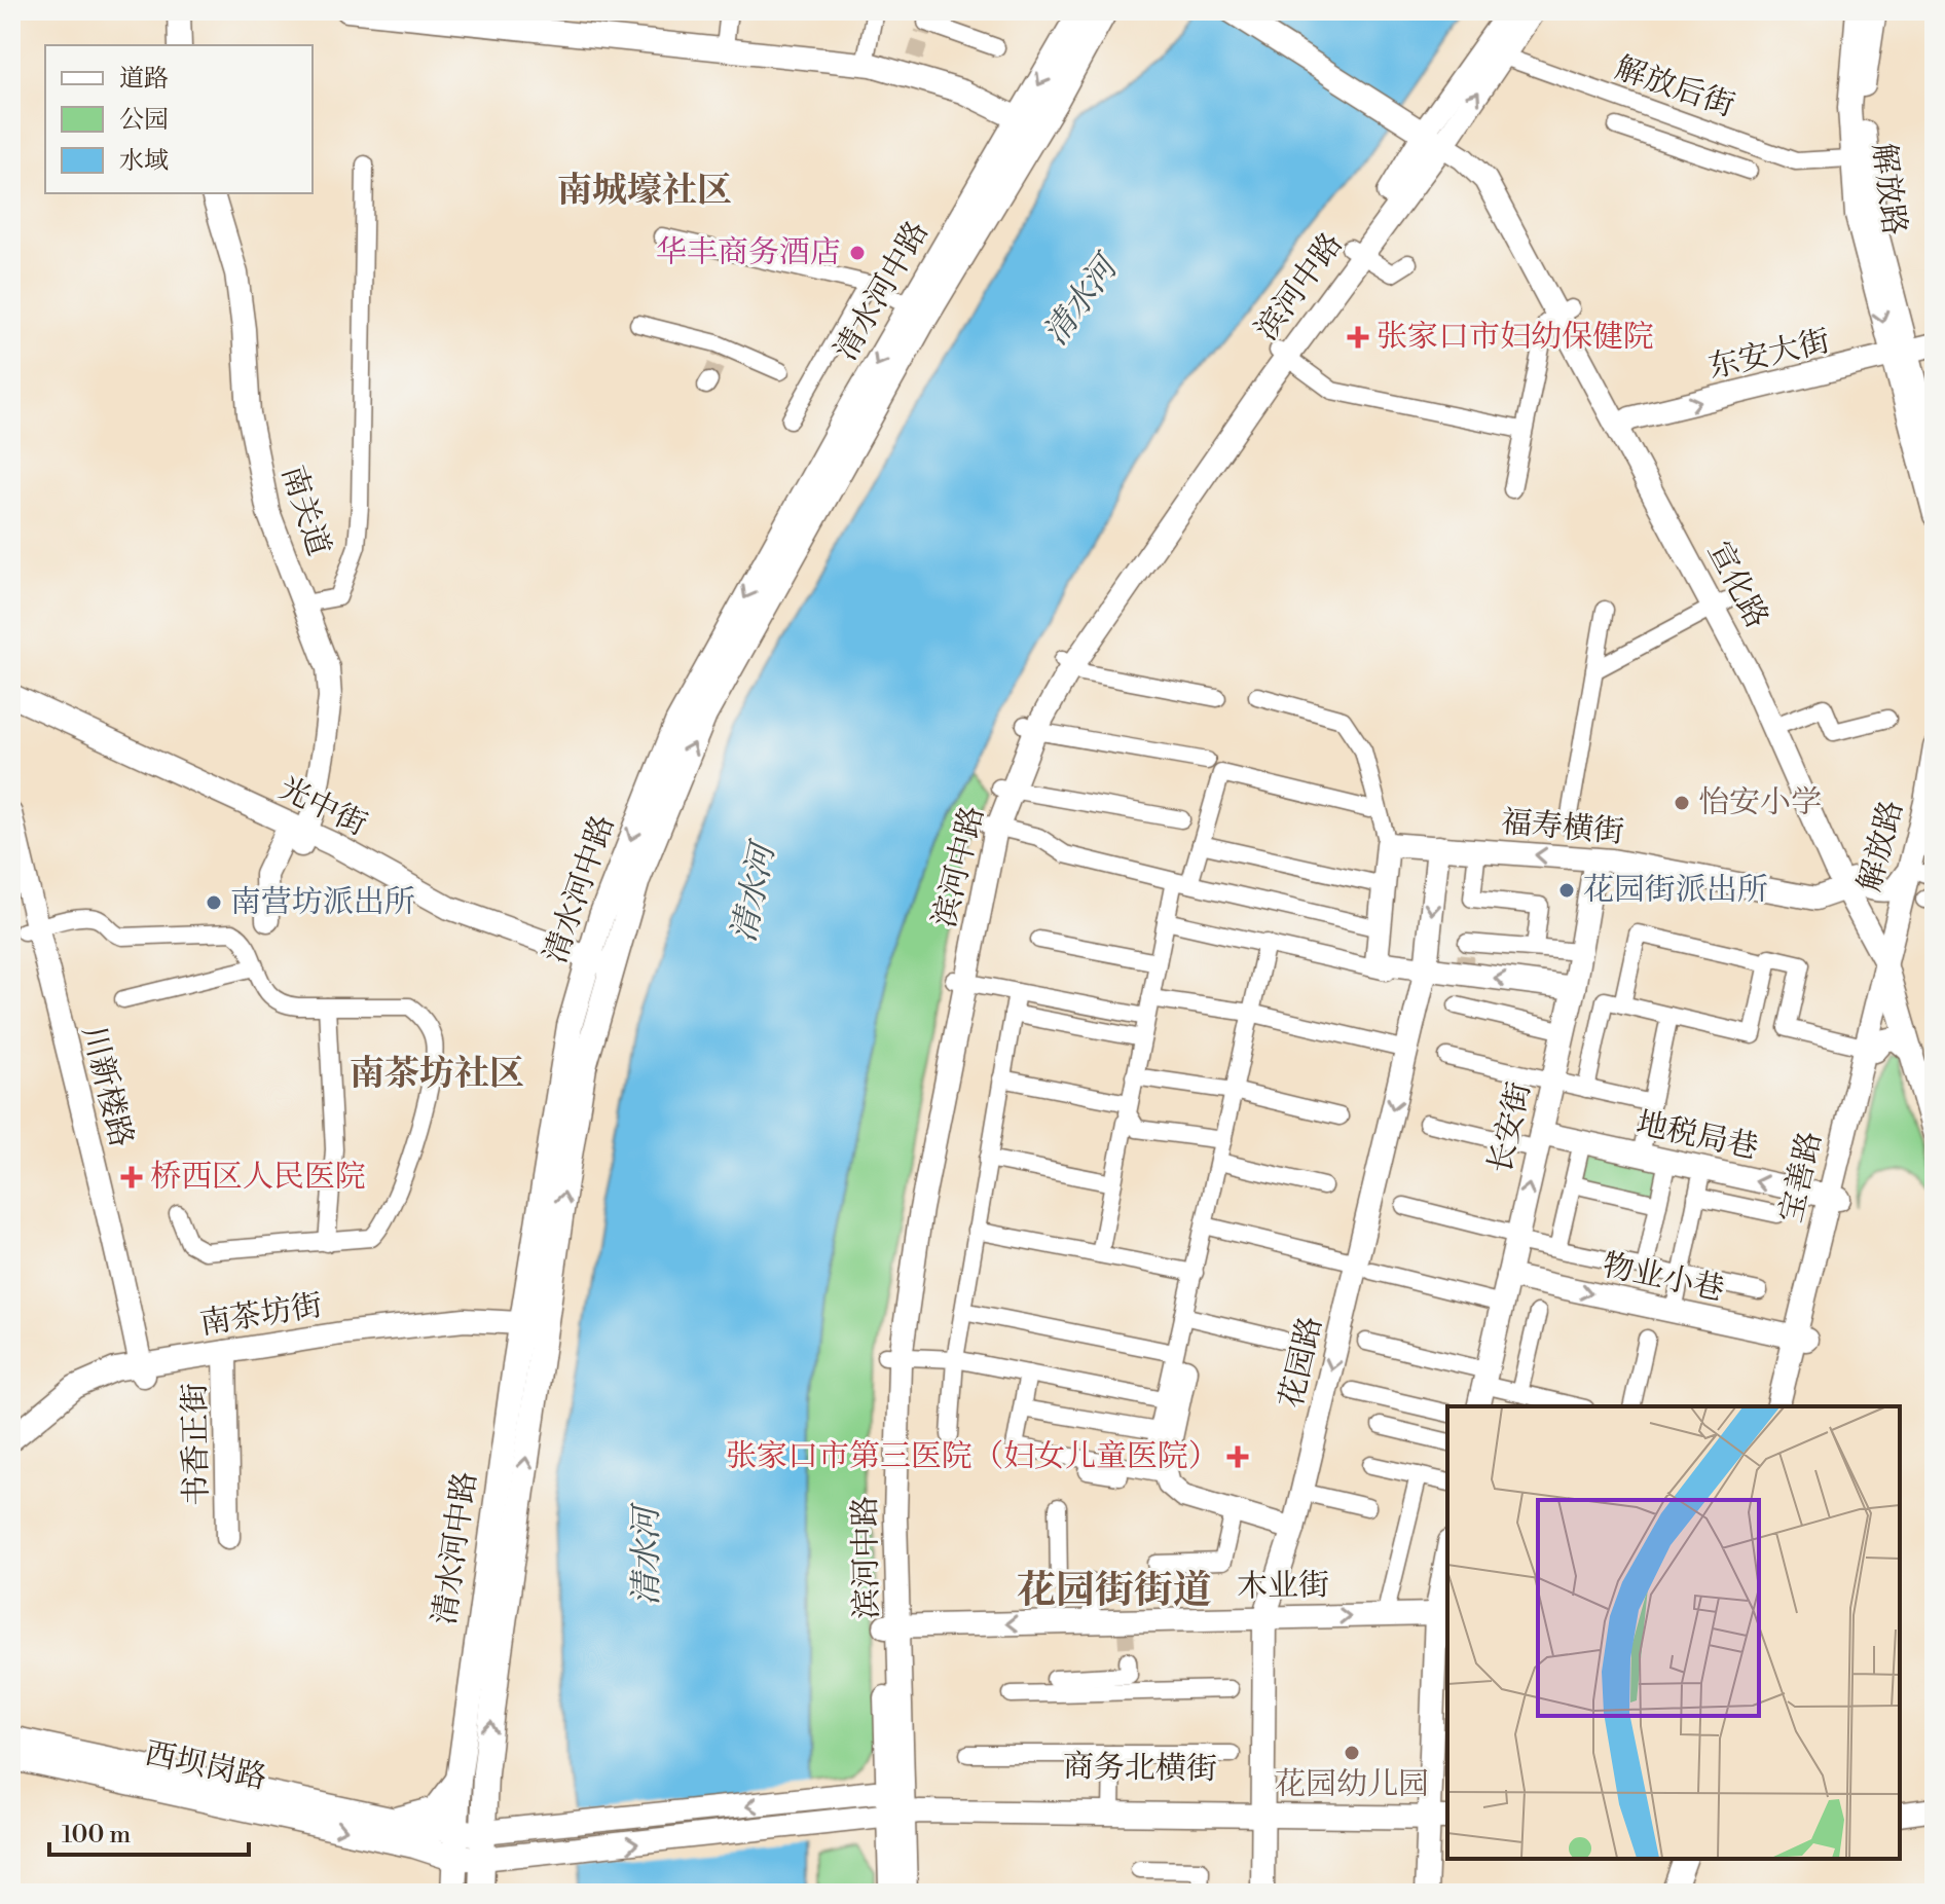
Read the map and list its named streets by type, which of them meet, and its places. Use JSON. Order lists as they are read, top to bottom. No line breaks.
{"streets":{"main road":["清水河中路","西坝岗路"],"street":["解放后街","解放路","滨河中路","东安大街","南关道","宣化路","光中街","福寿横街","川新楼路","长安街","地税局巷","宝善路","物业小巷","南茶坊街","花园路","书香正街","木业街","商务北横街"]},"crossings":[["解放后街","解放路"],["解放后街","滨河中路"],["解放路","东安大街"],["解放路","宣化路"],["解放路","宝善路"],["滨河中路","宣化路"],["滨河中路","木业街"],["滨河中路","商务北横街"],["清水河中路","光中街"],["清水河中路","南茶坊街"],["清水河中路","西坝岗路"],["东安大街","宣化路"],["南关道","光中街"],["宣化路","福寿横街"],["宣化路","宝善路"],["福寿横街","长安街"],["福寿横街","花园路"],["川新楼路","南茶坊街"],["长安街","地税局巷"],["长安街","物业小巷"],["地税局巷","宝善路"],["宝善路","物业小巷"],["南茶坊街","书香正街"],["花园路","木业街"],["花园路","商务北横街"]],"one_way":["东安大街"],"districts":["南城壕社区","南茶坊社区","花园街街道"],"water":["清水河"],"places":{"other":["华丰商务酒店","怡安小学","花园街派出所","南营坊派出所","花园幼儿园"],"health":["张家口市妇幼保健院","桥西区人民医院","张家口市第三医院（妇女儿童医院）"]},"legend":["道路","公园","水域"],"scale_bar":"100 m"}
